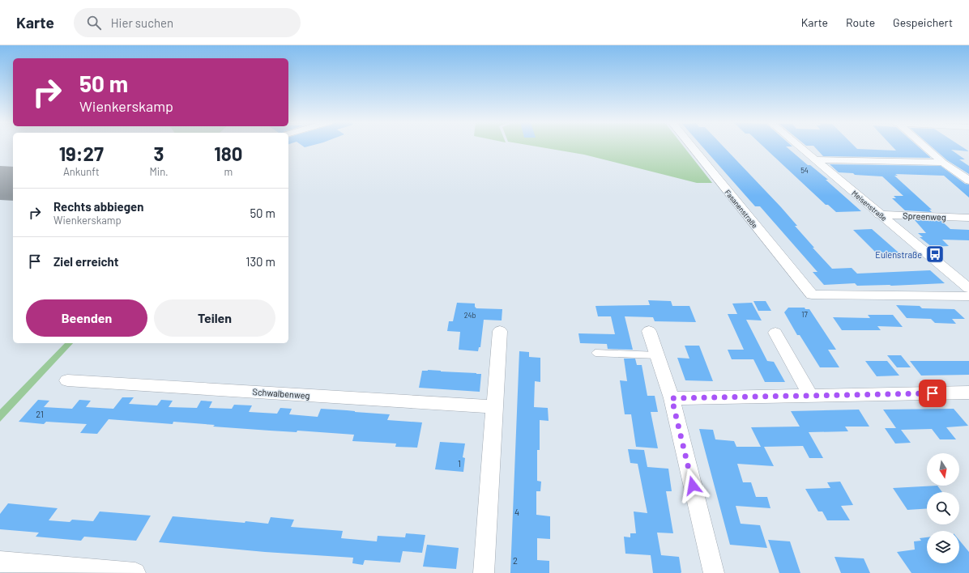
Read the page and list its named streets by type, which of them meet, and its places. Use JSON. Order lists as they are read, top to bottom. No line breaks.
{"streets":{"street":["Meisenstraße","Fasanenstraße","Spreenweg","Schwalbenweg"]},"crossings":[["Meisenstraße","Spreenweg"]],"places":{"bus stop":["Eulenstraße"]},"house_numbers":["54","17","24b","21","1","4","2"],"north":"bottom","page":{"header":"Karte","search":"Hier suchen","nav":["Karte","Route","Gespeichert"],"turn":["50 m","Wienkerskamp"],"eta":["19:27","Ankunft","3","Min.","180","m"],"list":[{"name":"Rechts abbiegen","note":"Wienkerskamp","value":"50 m"},{"name":"Ziel erreicht","value":"130 m"}],"buttons":["Beenden","Teilen"]}}
